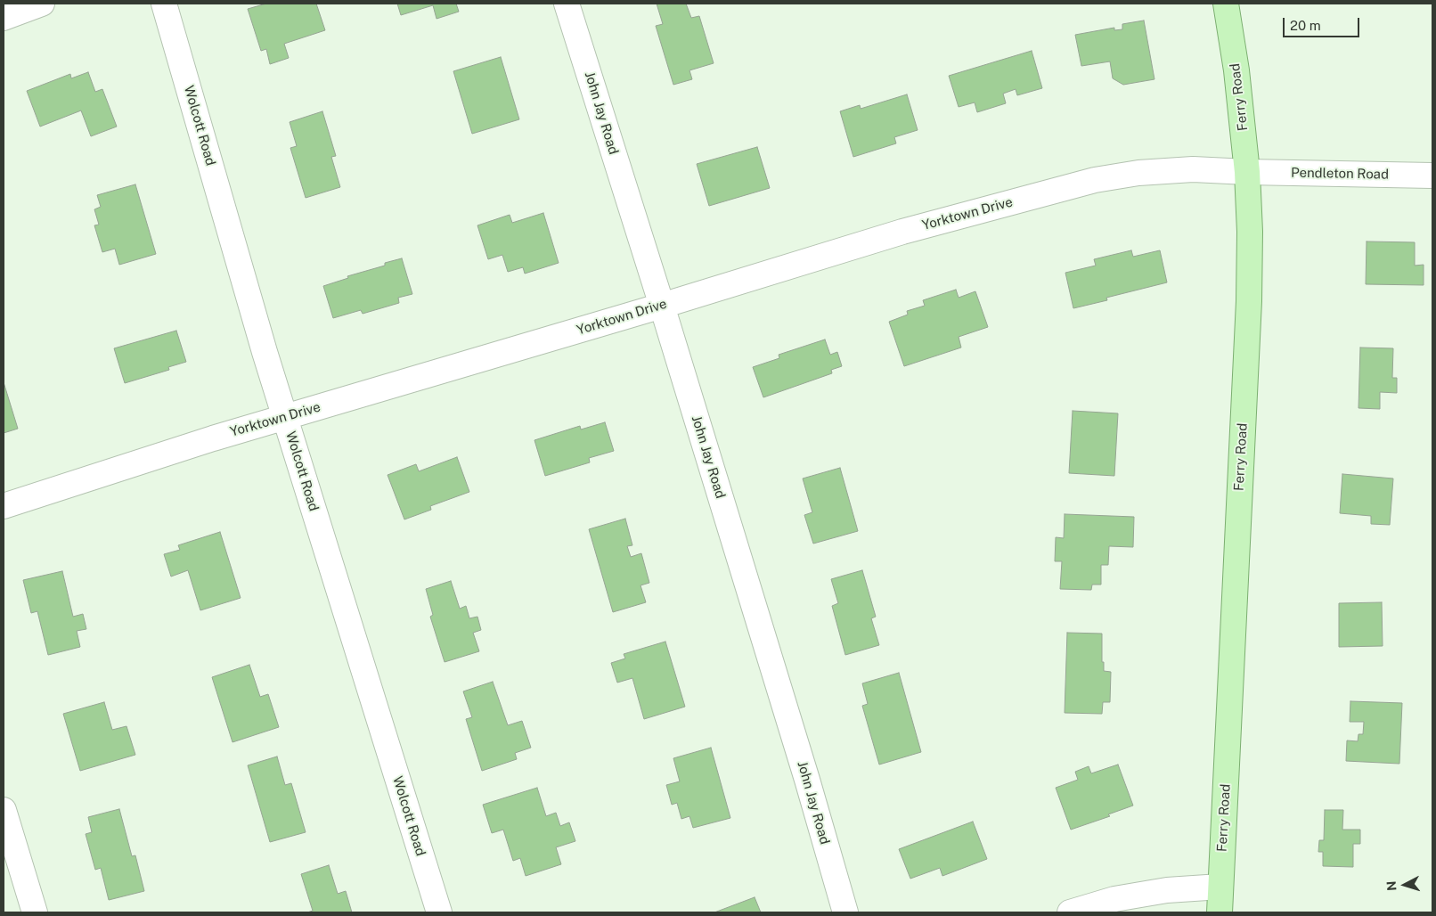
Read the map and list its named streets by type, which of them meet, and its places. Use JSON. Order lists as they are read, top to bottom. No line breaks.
{"streets":{"main road":["Ferry Road"],"street":["John Jay Road","Wolcott Road","Pendleton Road","Yorktown Drive"]},"crossings":[["Ferry Road","Pendleton Road"],["Ferry Road","Yorktown Drive"],["John Jay Road","Yorktown Drive"],["Wolcott Road","Yorktown Drive"],["Pendleton Road","Yorktown Drive"]],"scale_bar":"20 m","north":"left"}
